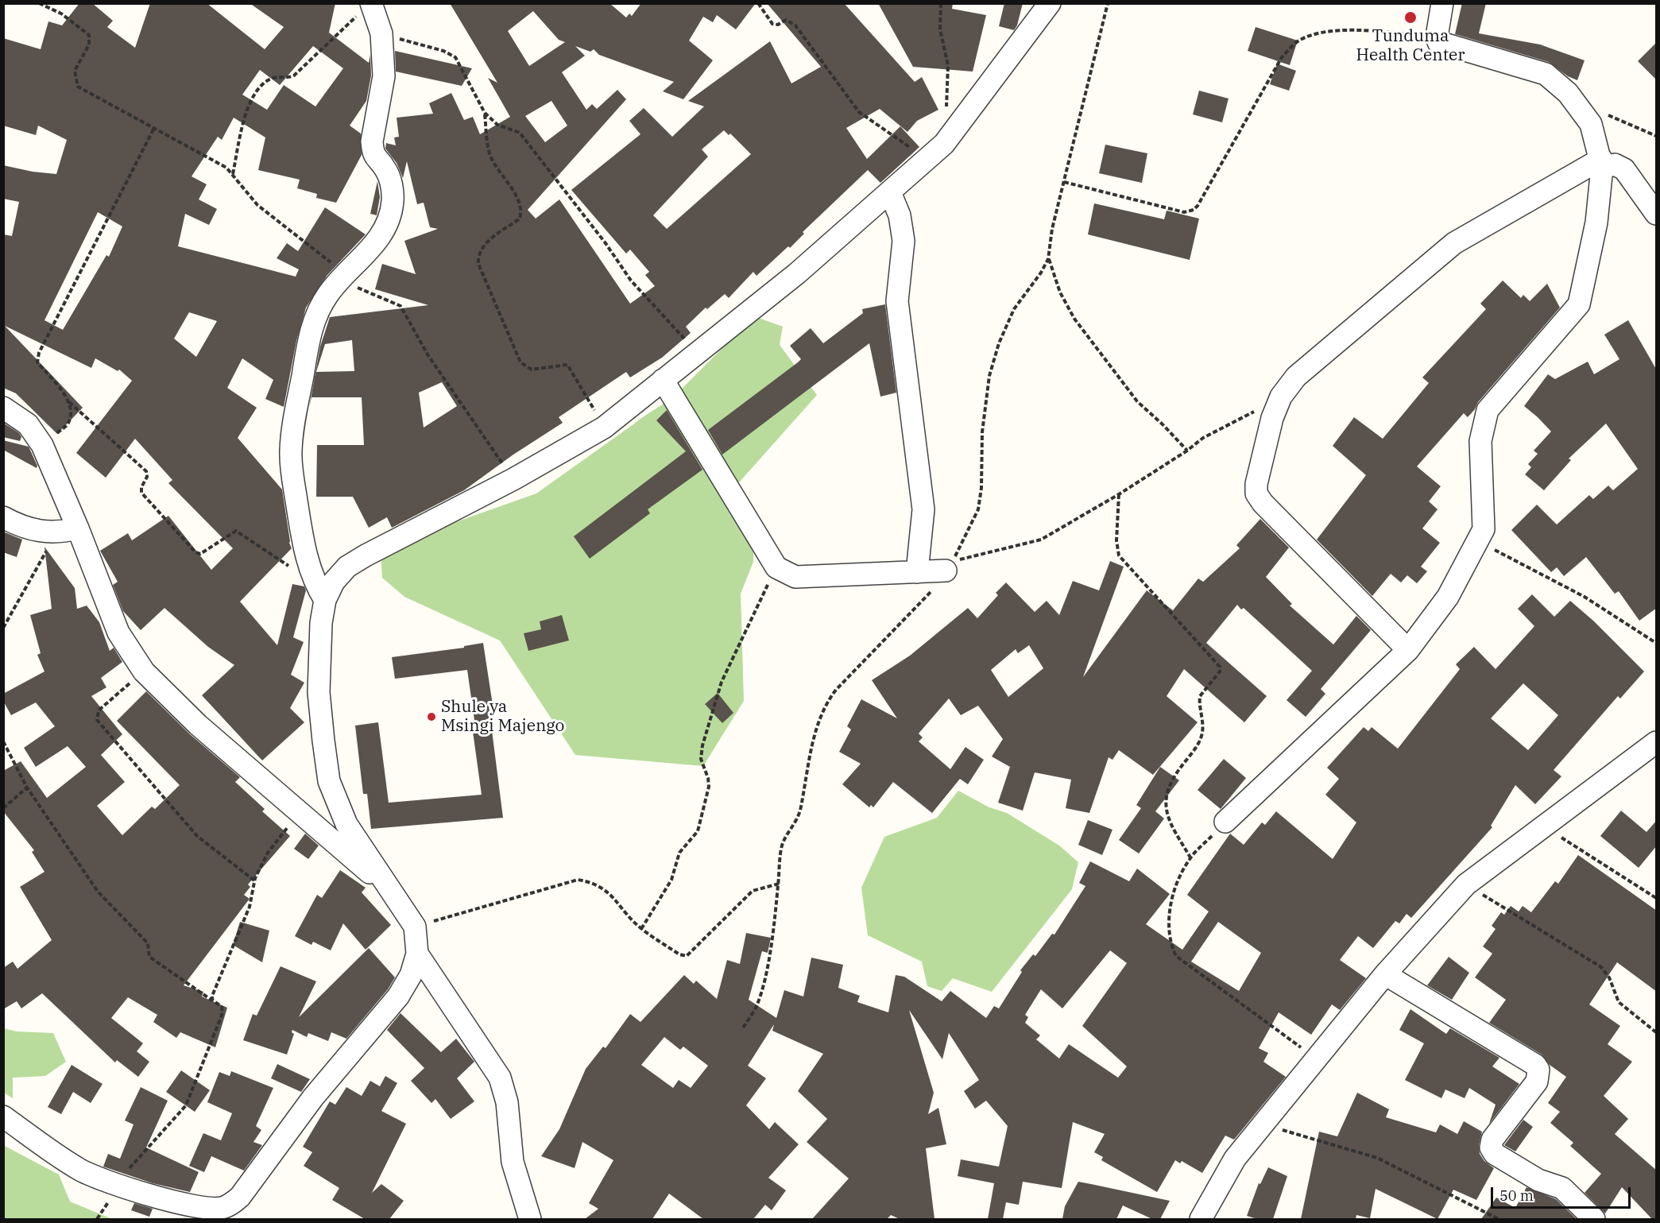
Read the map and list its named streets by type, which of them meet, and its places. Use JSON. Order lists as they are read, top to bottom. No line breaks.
{"places":["Tunduma Health Center","Shule ya Msingi Majengo"],"scale_bar":"50 m"}
